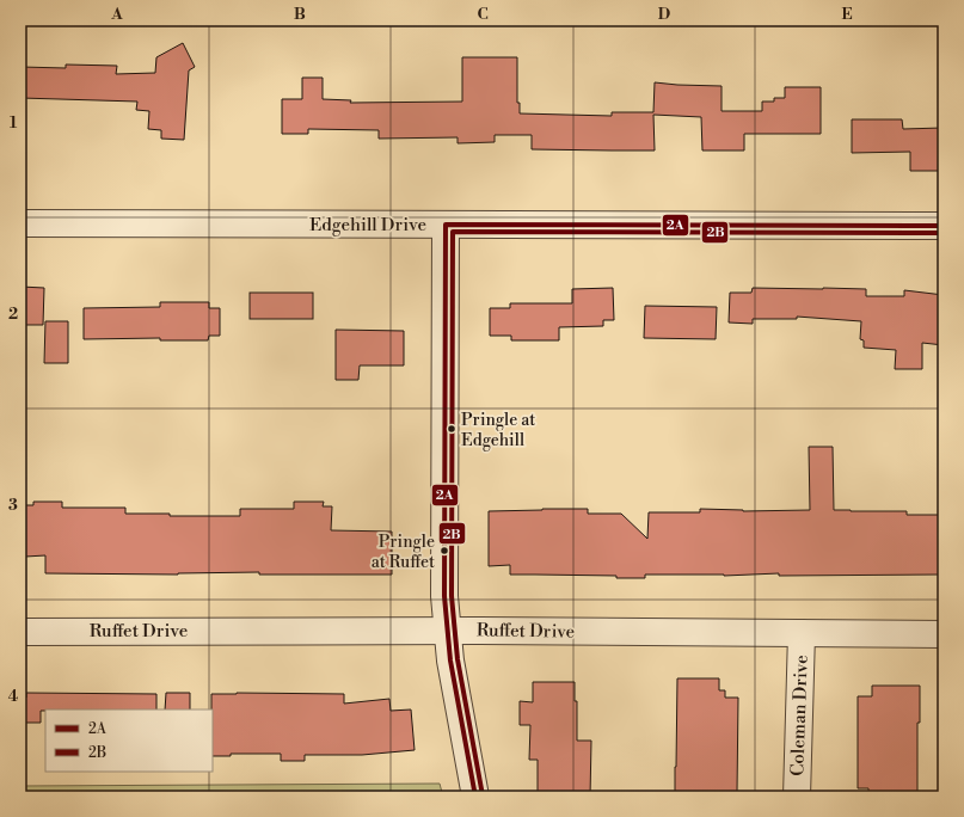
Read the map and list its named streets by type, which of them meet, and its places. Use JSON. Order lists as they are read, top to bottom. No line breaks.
{"streets":{"street":["Edgehill Drive","Ruffet Drive","Coleman Drive"]},"crossings":[["Ruffet Drive","Coleman Drive"]],"places":["Pringle at Edgehill","Pringle at Ruffet"],"lines":["transit line 2A","transit line 2B"],"legend":["2A","2B"],"grid":{"columns":["A","B","C","D","E"],"rows":["1","2","3","4"]}}
